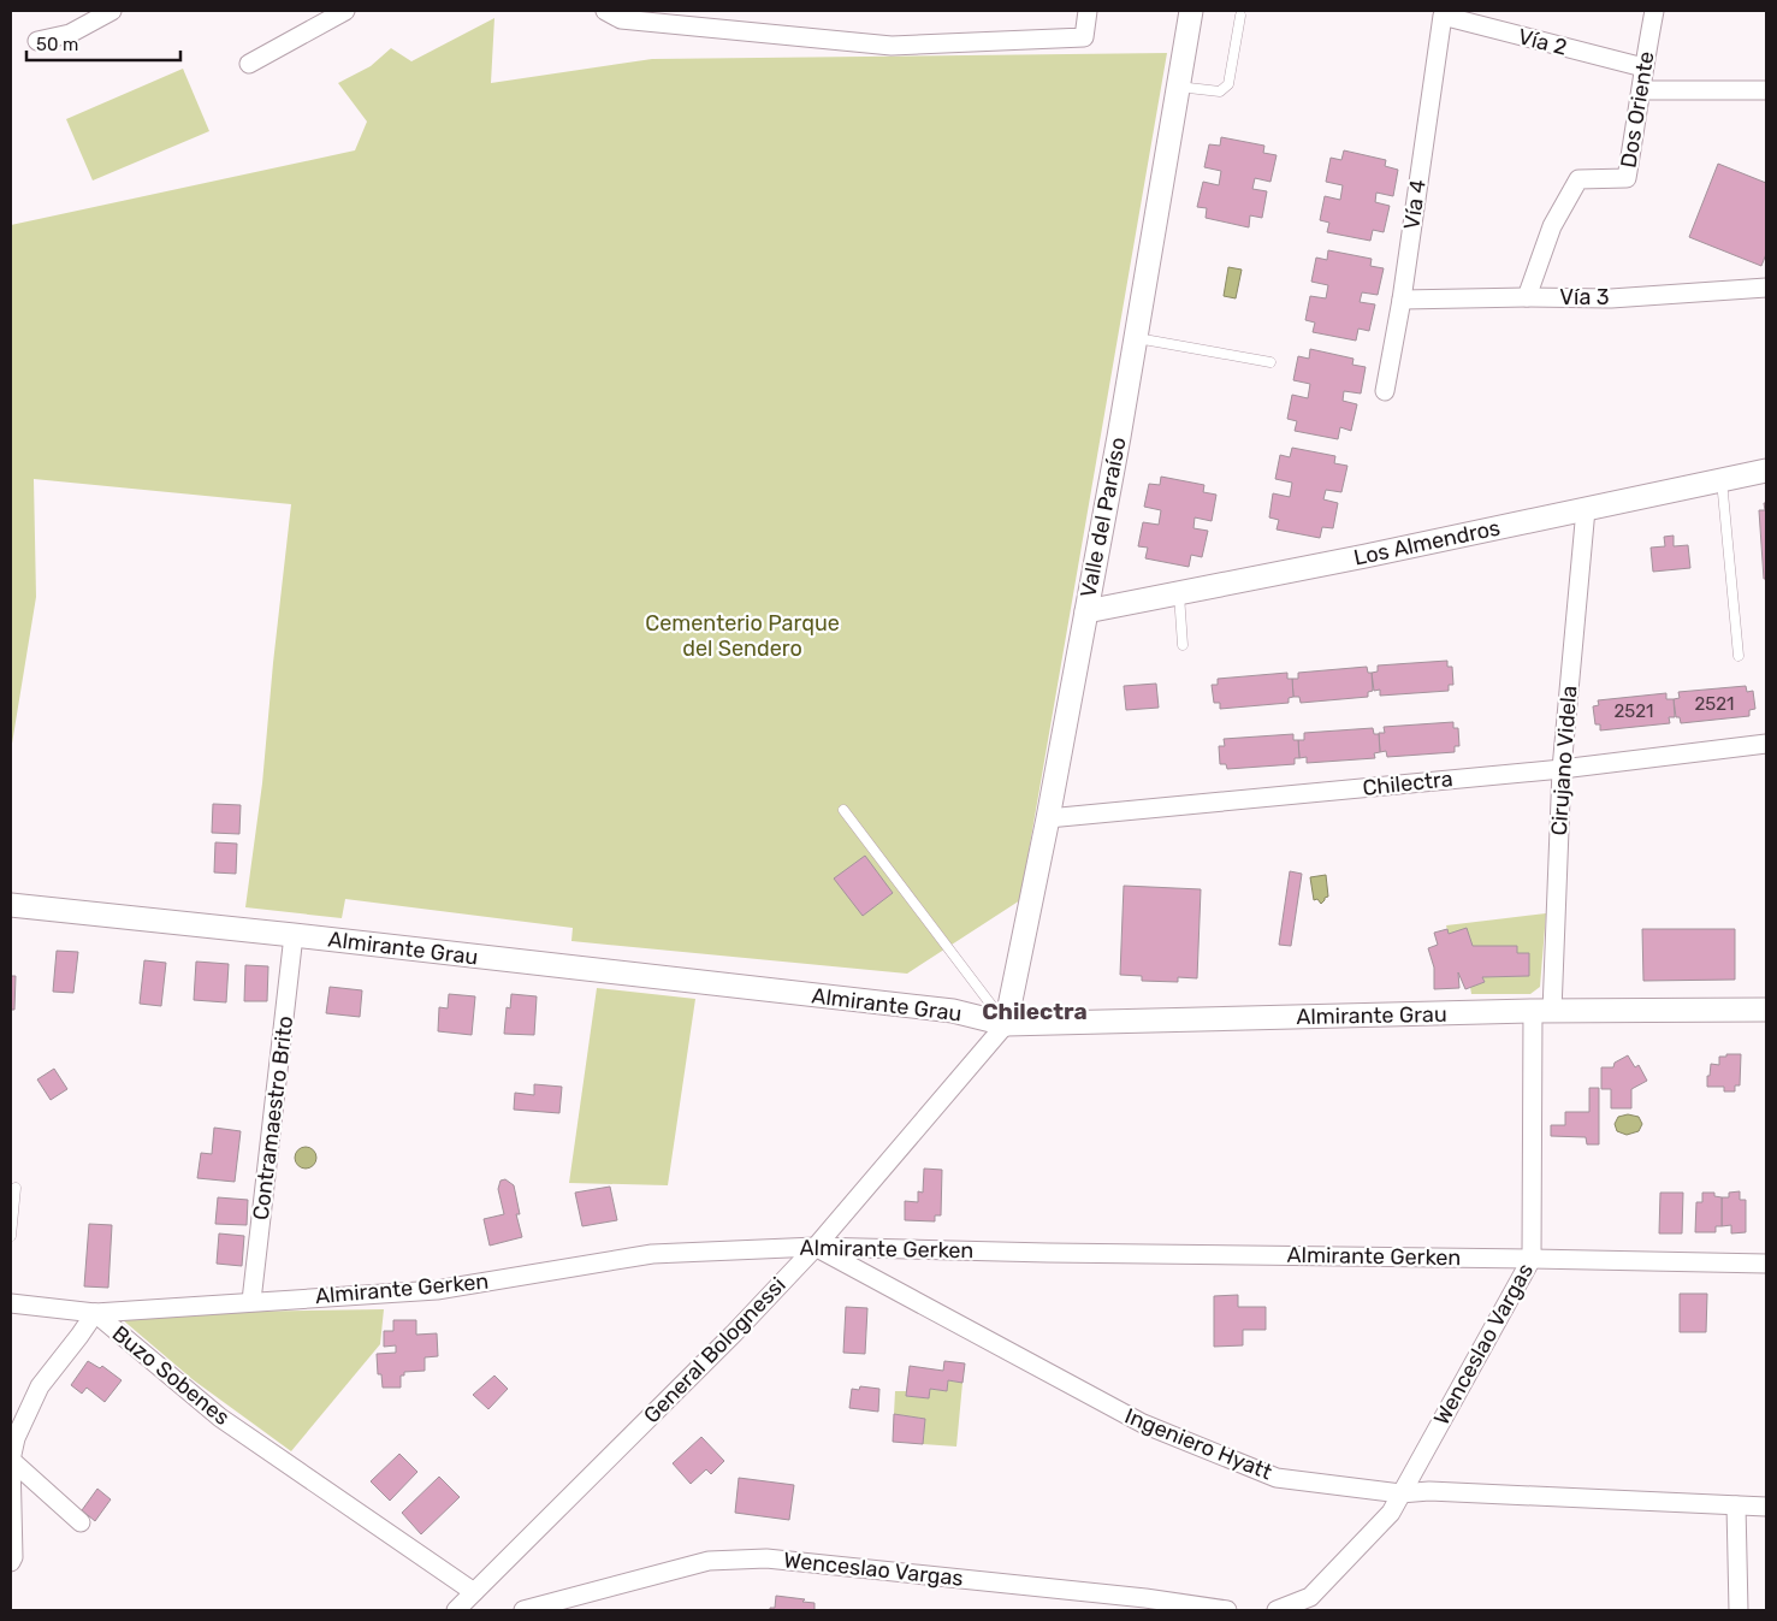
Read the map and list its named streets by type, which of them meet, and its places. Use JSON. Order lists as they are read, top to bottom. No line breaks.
{"streets":{"street":["Vía 2","Dos Oriente","Vía 4","Vía 3","Valle del Paraíso","Los Almendros","Cirujano Videla","Chilectra","Almirante Grau","Contramaestro Brito","Almirante Gerken","Wenceslao Vargas","General Bolognessi","Buzo Sobenes","Ingeniero Hyatt"]},"crossings":[["Vía 2","Dos Oriente"],["Vía 2","Vía 4"],["Dos Oriente","Vía 3"],["Vía 4","Vía 3"],["Valle del Paraíso","Los Almendros"],["Valle del Paraíso","Chilectra"],["Valle del Paraíso","Almirante Grau"],["Valle del Paraíso","General Bolognessi"],["Los Almendros","Cirujano Videla"],["Cirujano Videla","Chilectra"],["Cirujano Videla","Almirante Grau"],["Cirujano Videla","Wenceslao Vargas"],["Almirante Grau","Contramaestro Brito"],["Almirante Grau","Wenceslao Vargas"],["Almirante Grau","General Bolognessi"],["Contramaestro Brito","Almirante Gerken"],["Almirante Gerken","Wenceslao Vargas"],["Almirante Gerken","General Bolognessi"],["Almirante Gerken","Buzo Sobenes"],["Almirante Gerken","Ingeniero Hyatt"],["Wenceslao Vargas","Ingeniero Hyatt"],["General Bolognessi","Buzo Sobenes"],["General Bolognessi","Ingeniero Hyatt"]],"districts":["Chilectra"],"parks":["Cementerio Parque del Sendero"],"house_numbers":["2521","2521"],"scale_bar":"50 m"}
